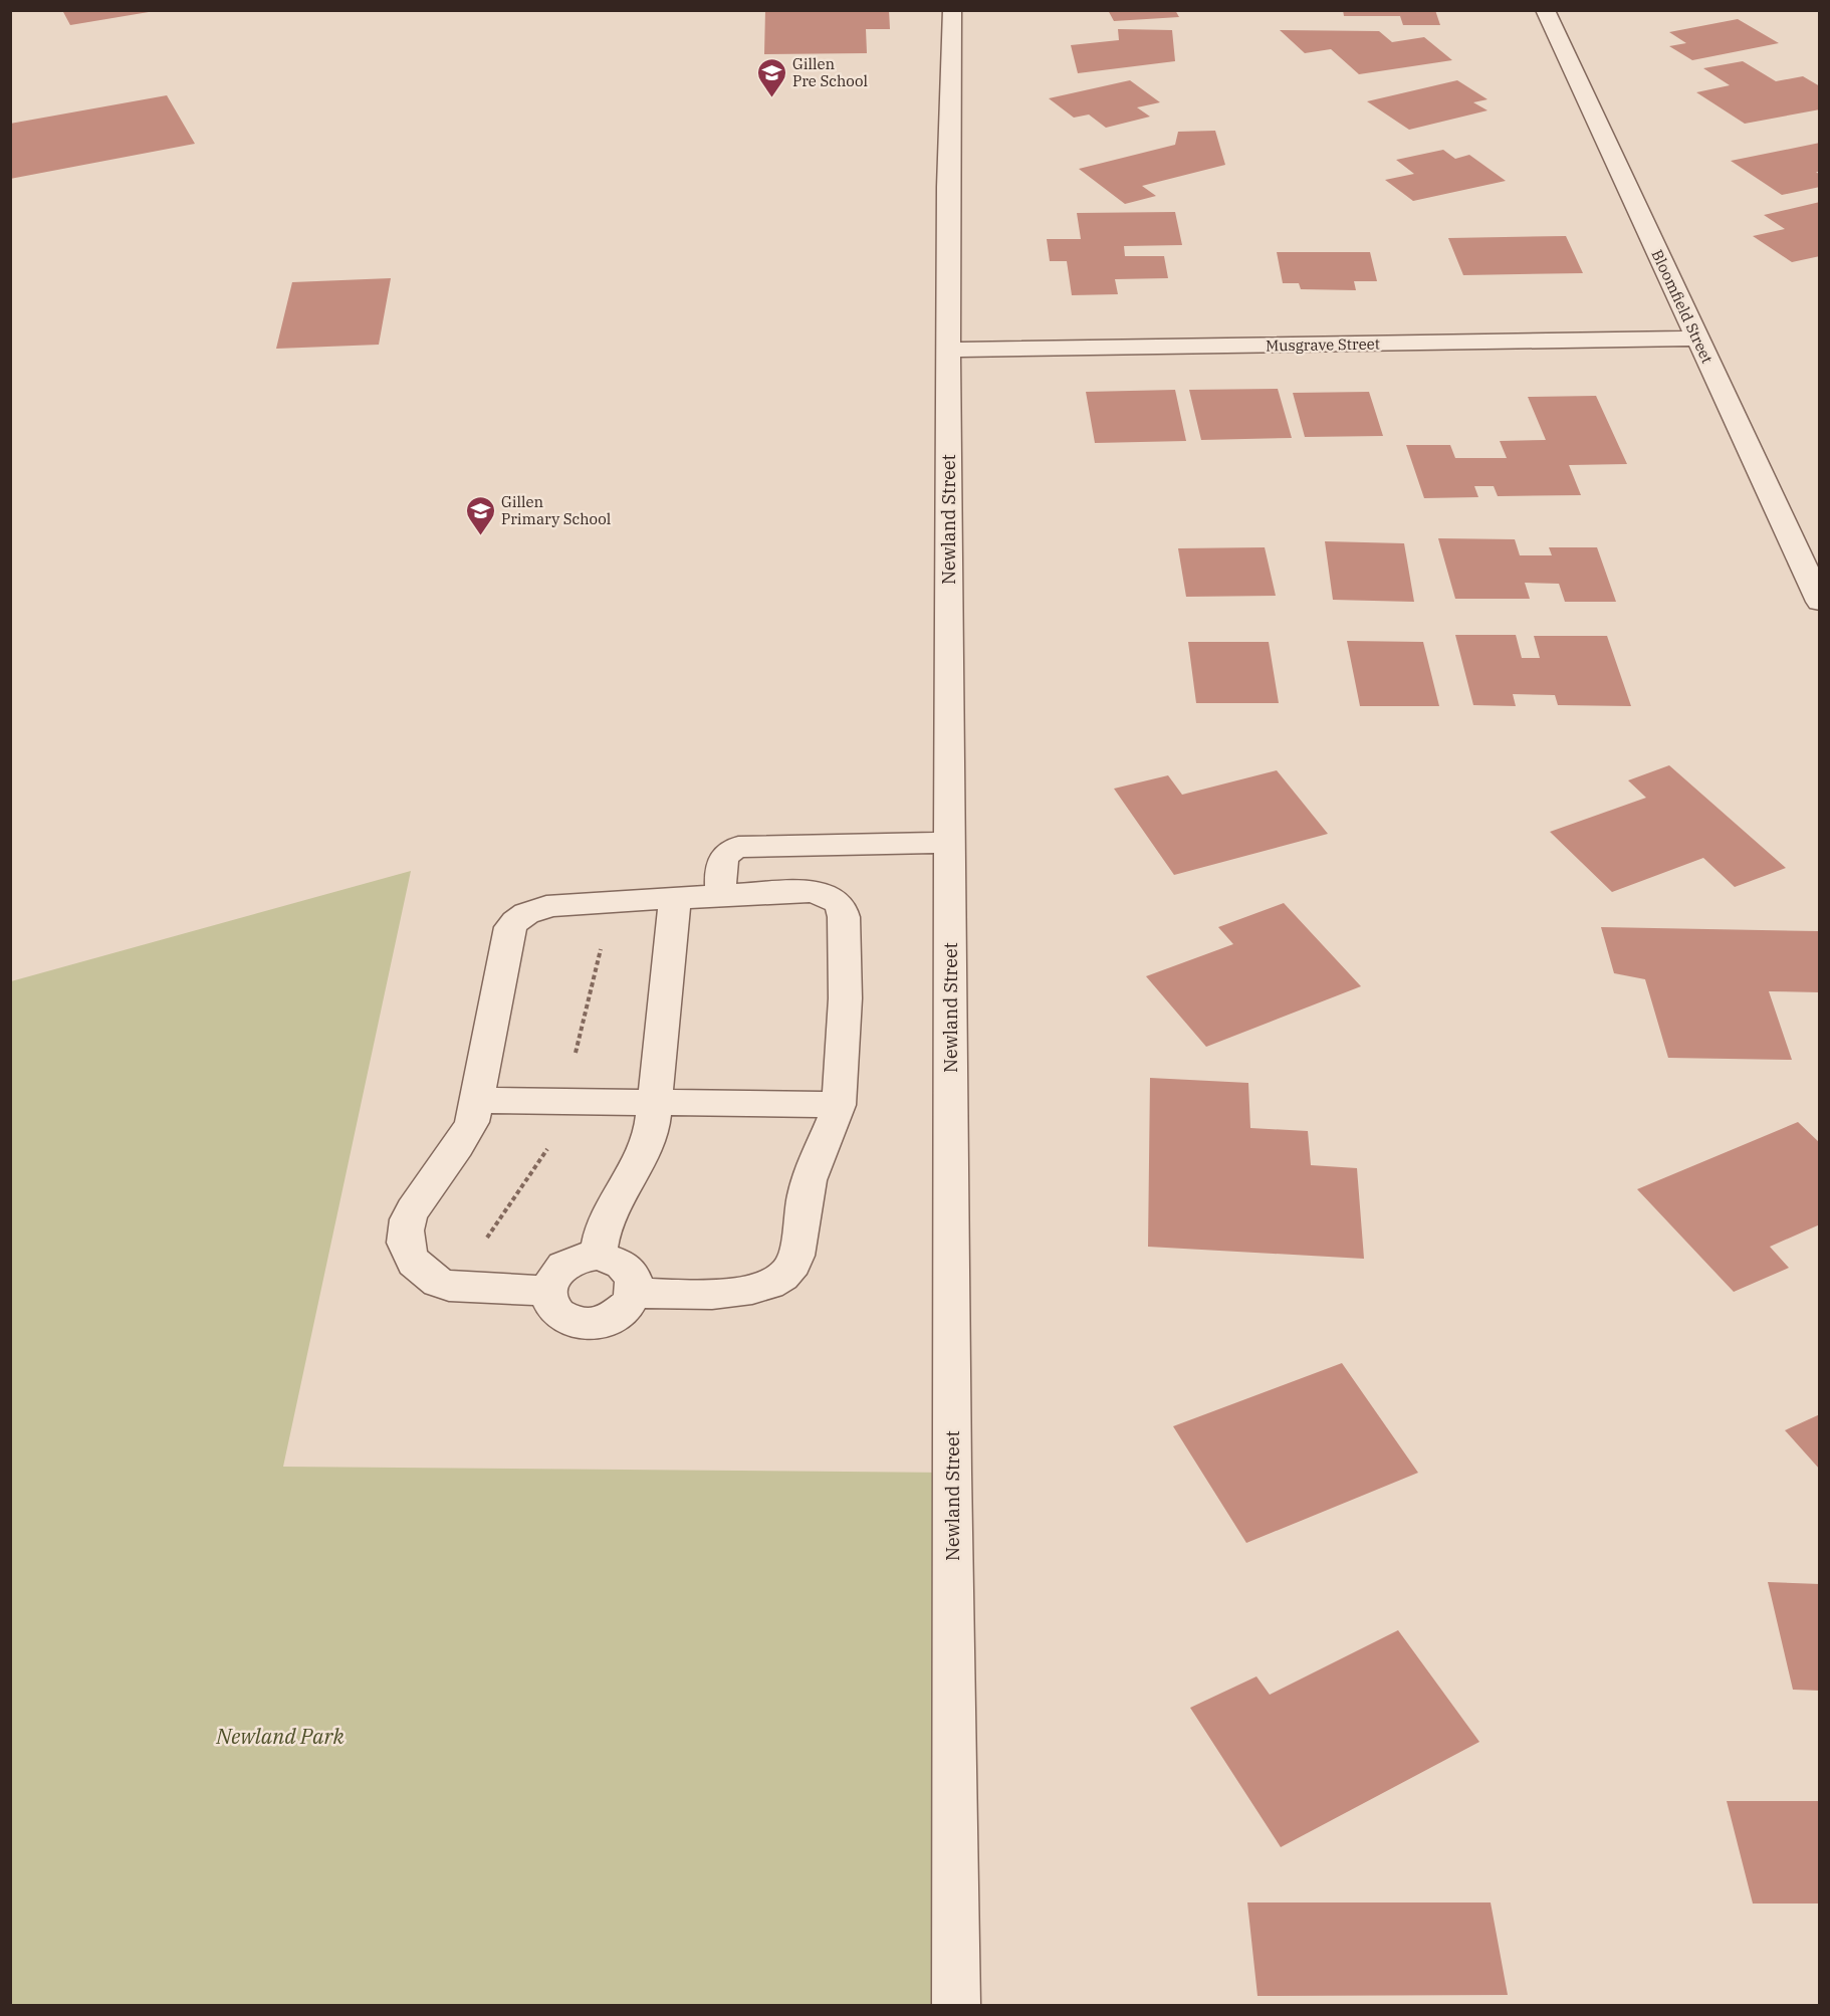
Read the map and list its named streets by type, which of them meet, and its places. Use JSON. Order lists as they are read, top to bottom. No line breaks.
{"streets":{"street":["Bloomfield Street","Musgrave Street","Newland Street"]},"crossings":[["Bloomfield Street","Musgrave Street"],["Musgrave Street","Newland Street"]],"parks":["Newland Park"],"places":{"school or university":["Gillen Pre School","Gillen Primary School"]}}
